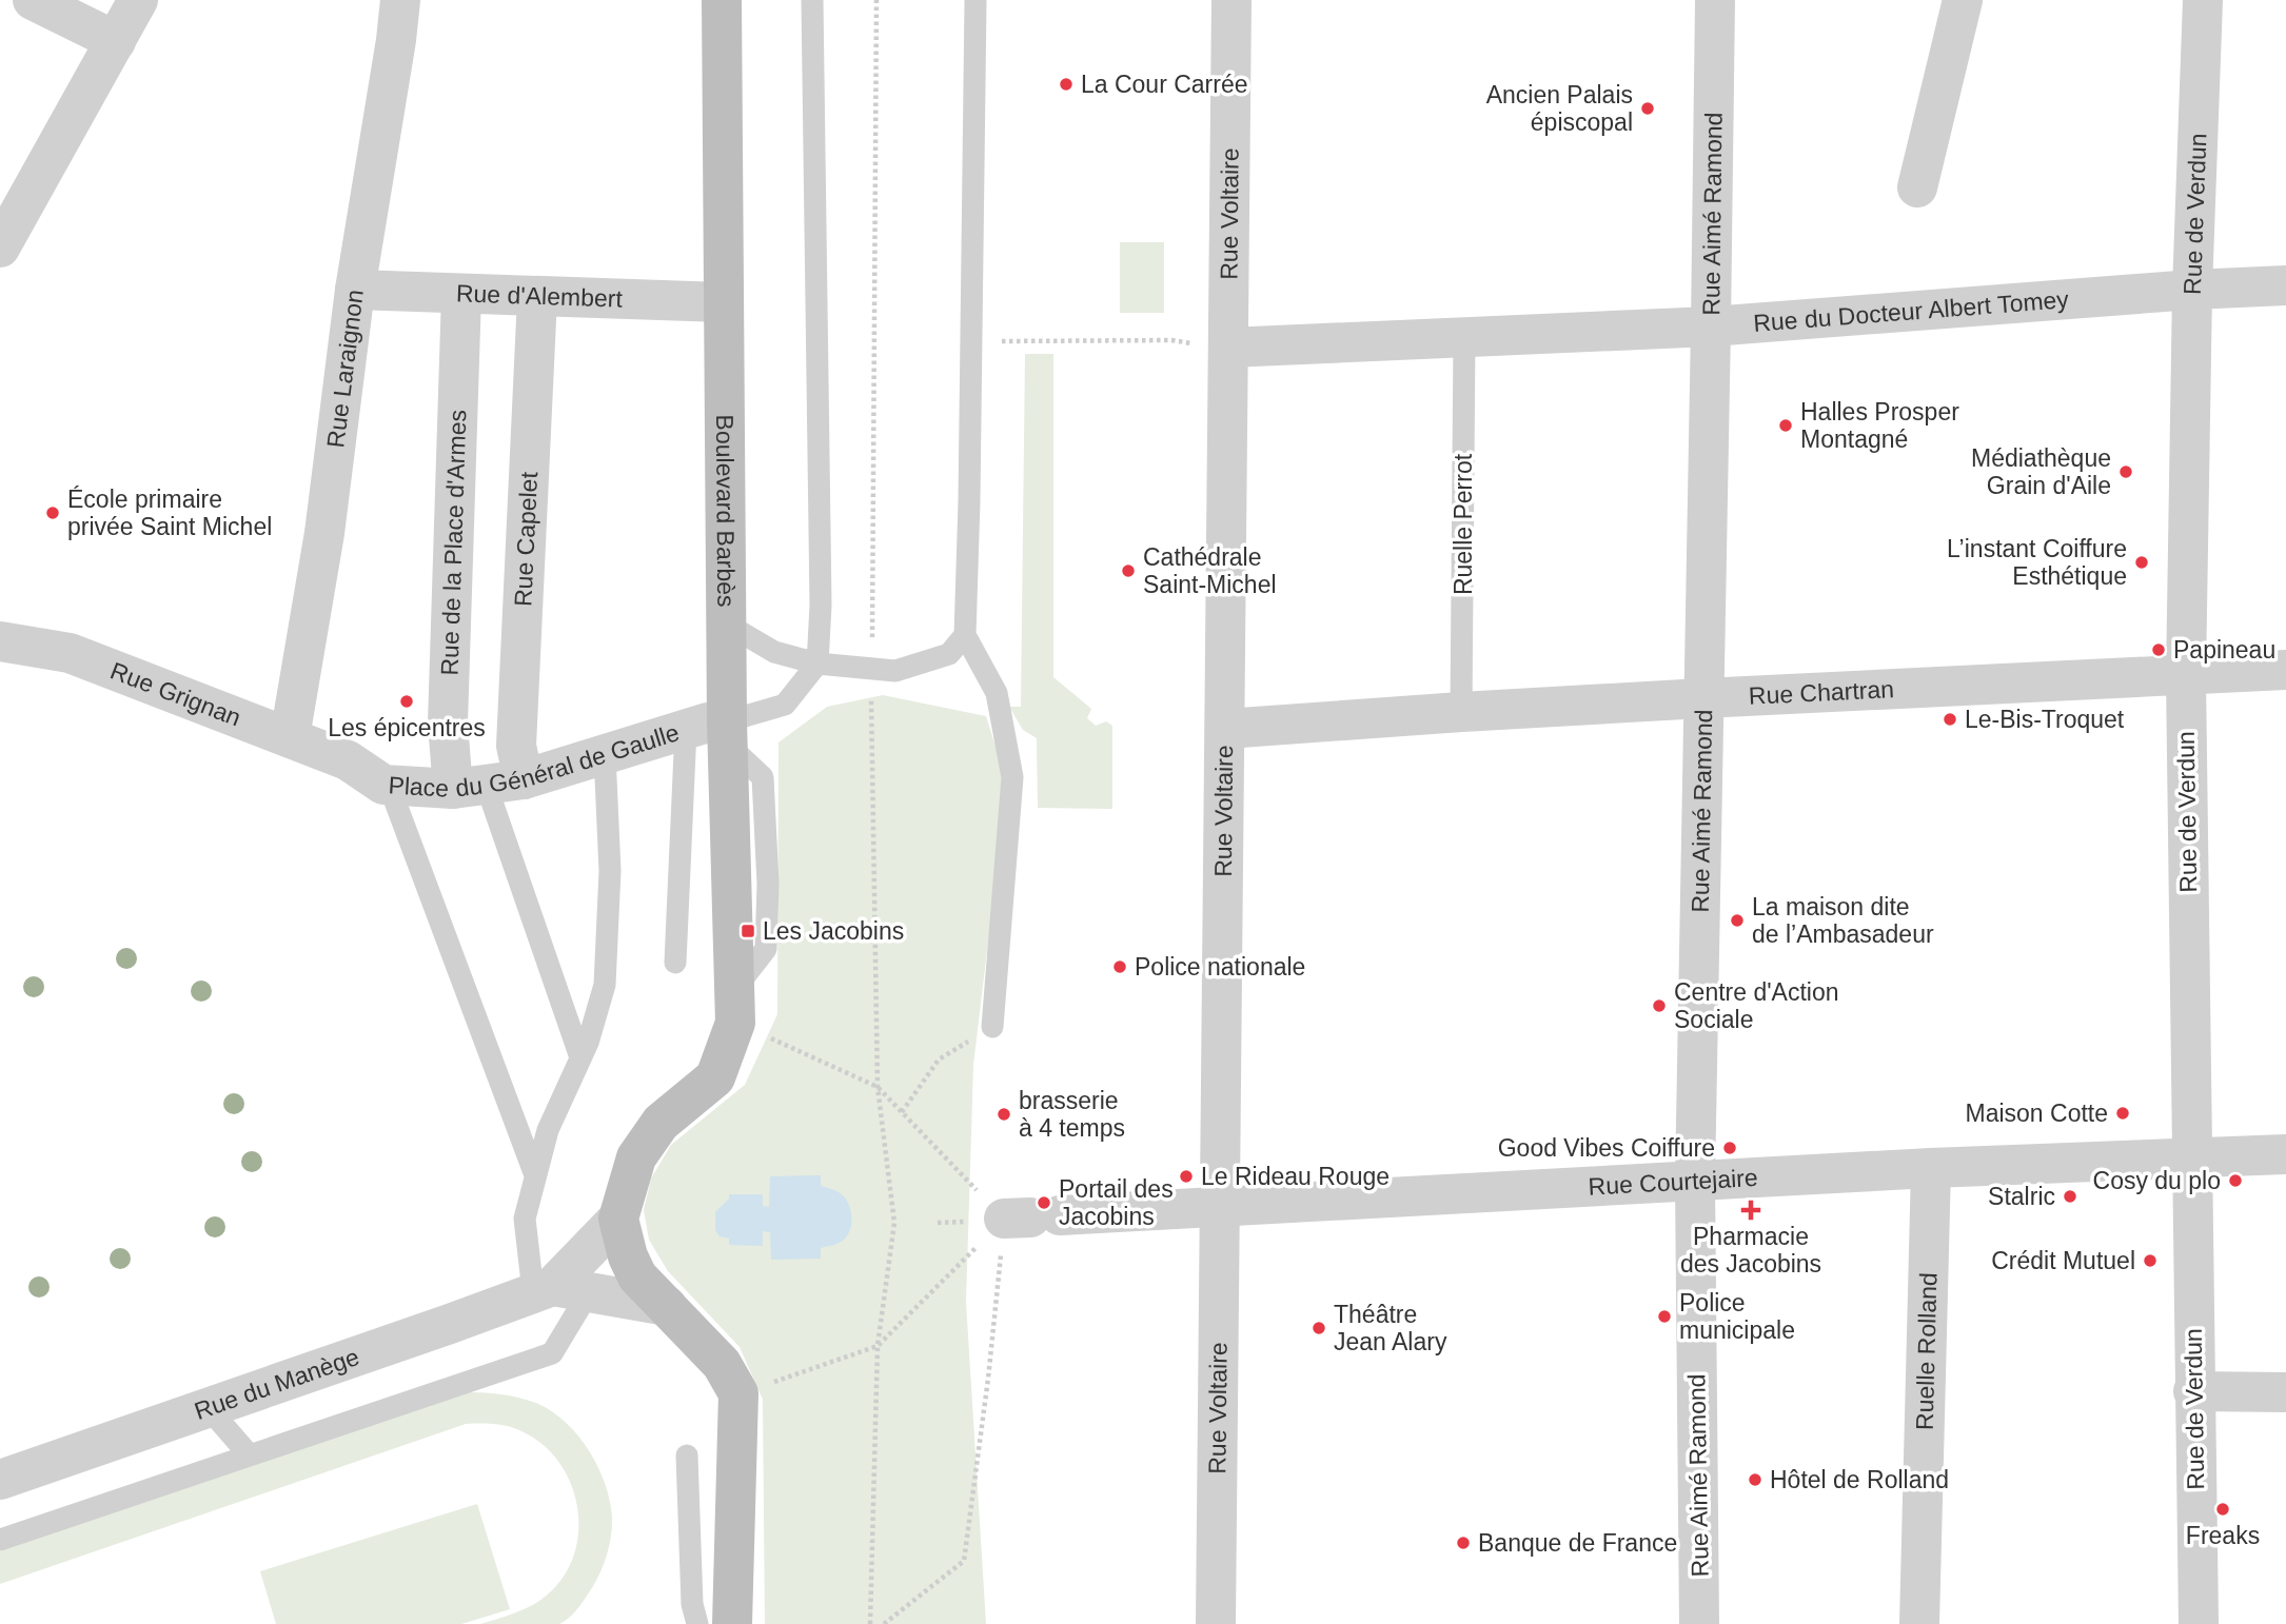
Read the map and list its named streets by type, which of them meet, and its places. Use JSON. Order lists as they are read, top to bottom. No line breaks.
{"streets":{"main road":["Boulevard Barbès"],"street":["Rue Voltaire","Rue Aimé Ramond","Rue de Verdun","Rue d'Alembert","Rue du Docteur Albert Tomey","Rue Laraignon","Rue Capelet","Rue de la Place d'Armes","Rue Chartran","Rue Grignan","Place du Général de Gaulle","Rue Courtejaire","Ruelle Rolland","Rue du Manège"],"lane":["Ruelle Perrot"]},"crossings":[["Rue Voltaire","Rue du Docteur Albert Tomey"],["Rue Voltaire","Rue Chartran"],["Rue Voltaire","Rue Courtejaire"],["Rue Aimé Ramond","Rue du Docteur Albert Tomey"],["Rue Aimé Ramond","Rue Chartran"],["Rue Aimé Ramond","Rue Courtejaire"],["Rue de Verdun","Rue du Docteur Albert Tomey"],["Rue de Verdun","Rue Chartran"],["Rue de Verdun","Rue Courtejaire"],["Rue d'Alembert","Rue Laraignon"],["Rue d'Alembert","Boulevard Barbès"],["Rue d'Alembert","Rue Capelet"],["Rue d'Alembert","Rue de la Place d'Armes"],["Rue du Docteur Albert Tomey","Ruelle Perrot"],["Rue Laraignon","Rue Grignan"],["Boulevard Barbès","Place du Général de Gaulle"],["Ruelle Perrot","Rue Chartran"],["Rue Capelet","Rue de la Place d'Armes"],["Rue Capelet","Place du Général de Gaulle"],["Rue de la Place d'Armes","Place du Général de Gaulle"],["Rue Grignan","Place du Général de Gaulle"],["Rue Courtejaire","Ruelle Rolland"]],"places":{"other":["La Cour Carrée","Ancien Palais épiscopal","Halles Prosper Montagné","Médiathèque Grain d'Aile","École primaire privée Saint Michel","L’instant Coiffure Esthétique","Cathédrale Saint-Michel","Papineau","Les épicentres","Le-Bis-Troquet","La maison dite de l’Ambasadeur","Police nationale","Centre d'Action Sociale","Maison Cotte","brasserie à 4 temps","Good Vibes Coiffure","Le Rideau Rouge","Cosy du plo","Stalric","Portail des Jacobins","Crédit Mutuel","Police municipale","Théâtre Jean Alary","Hôtel de Rolland","Freaks","Banque de France"],"transit":["Les Jacobins"],"health":["Pharmacie des Jacobins"]}}
